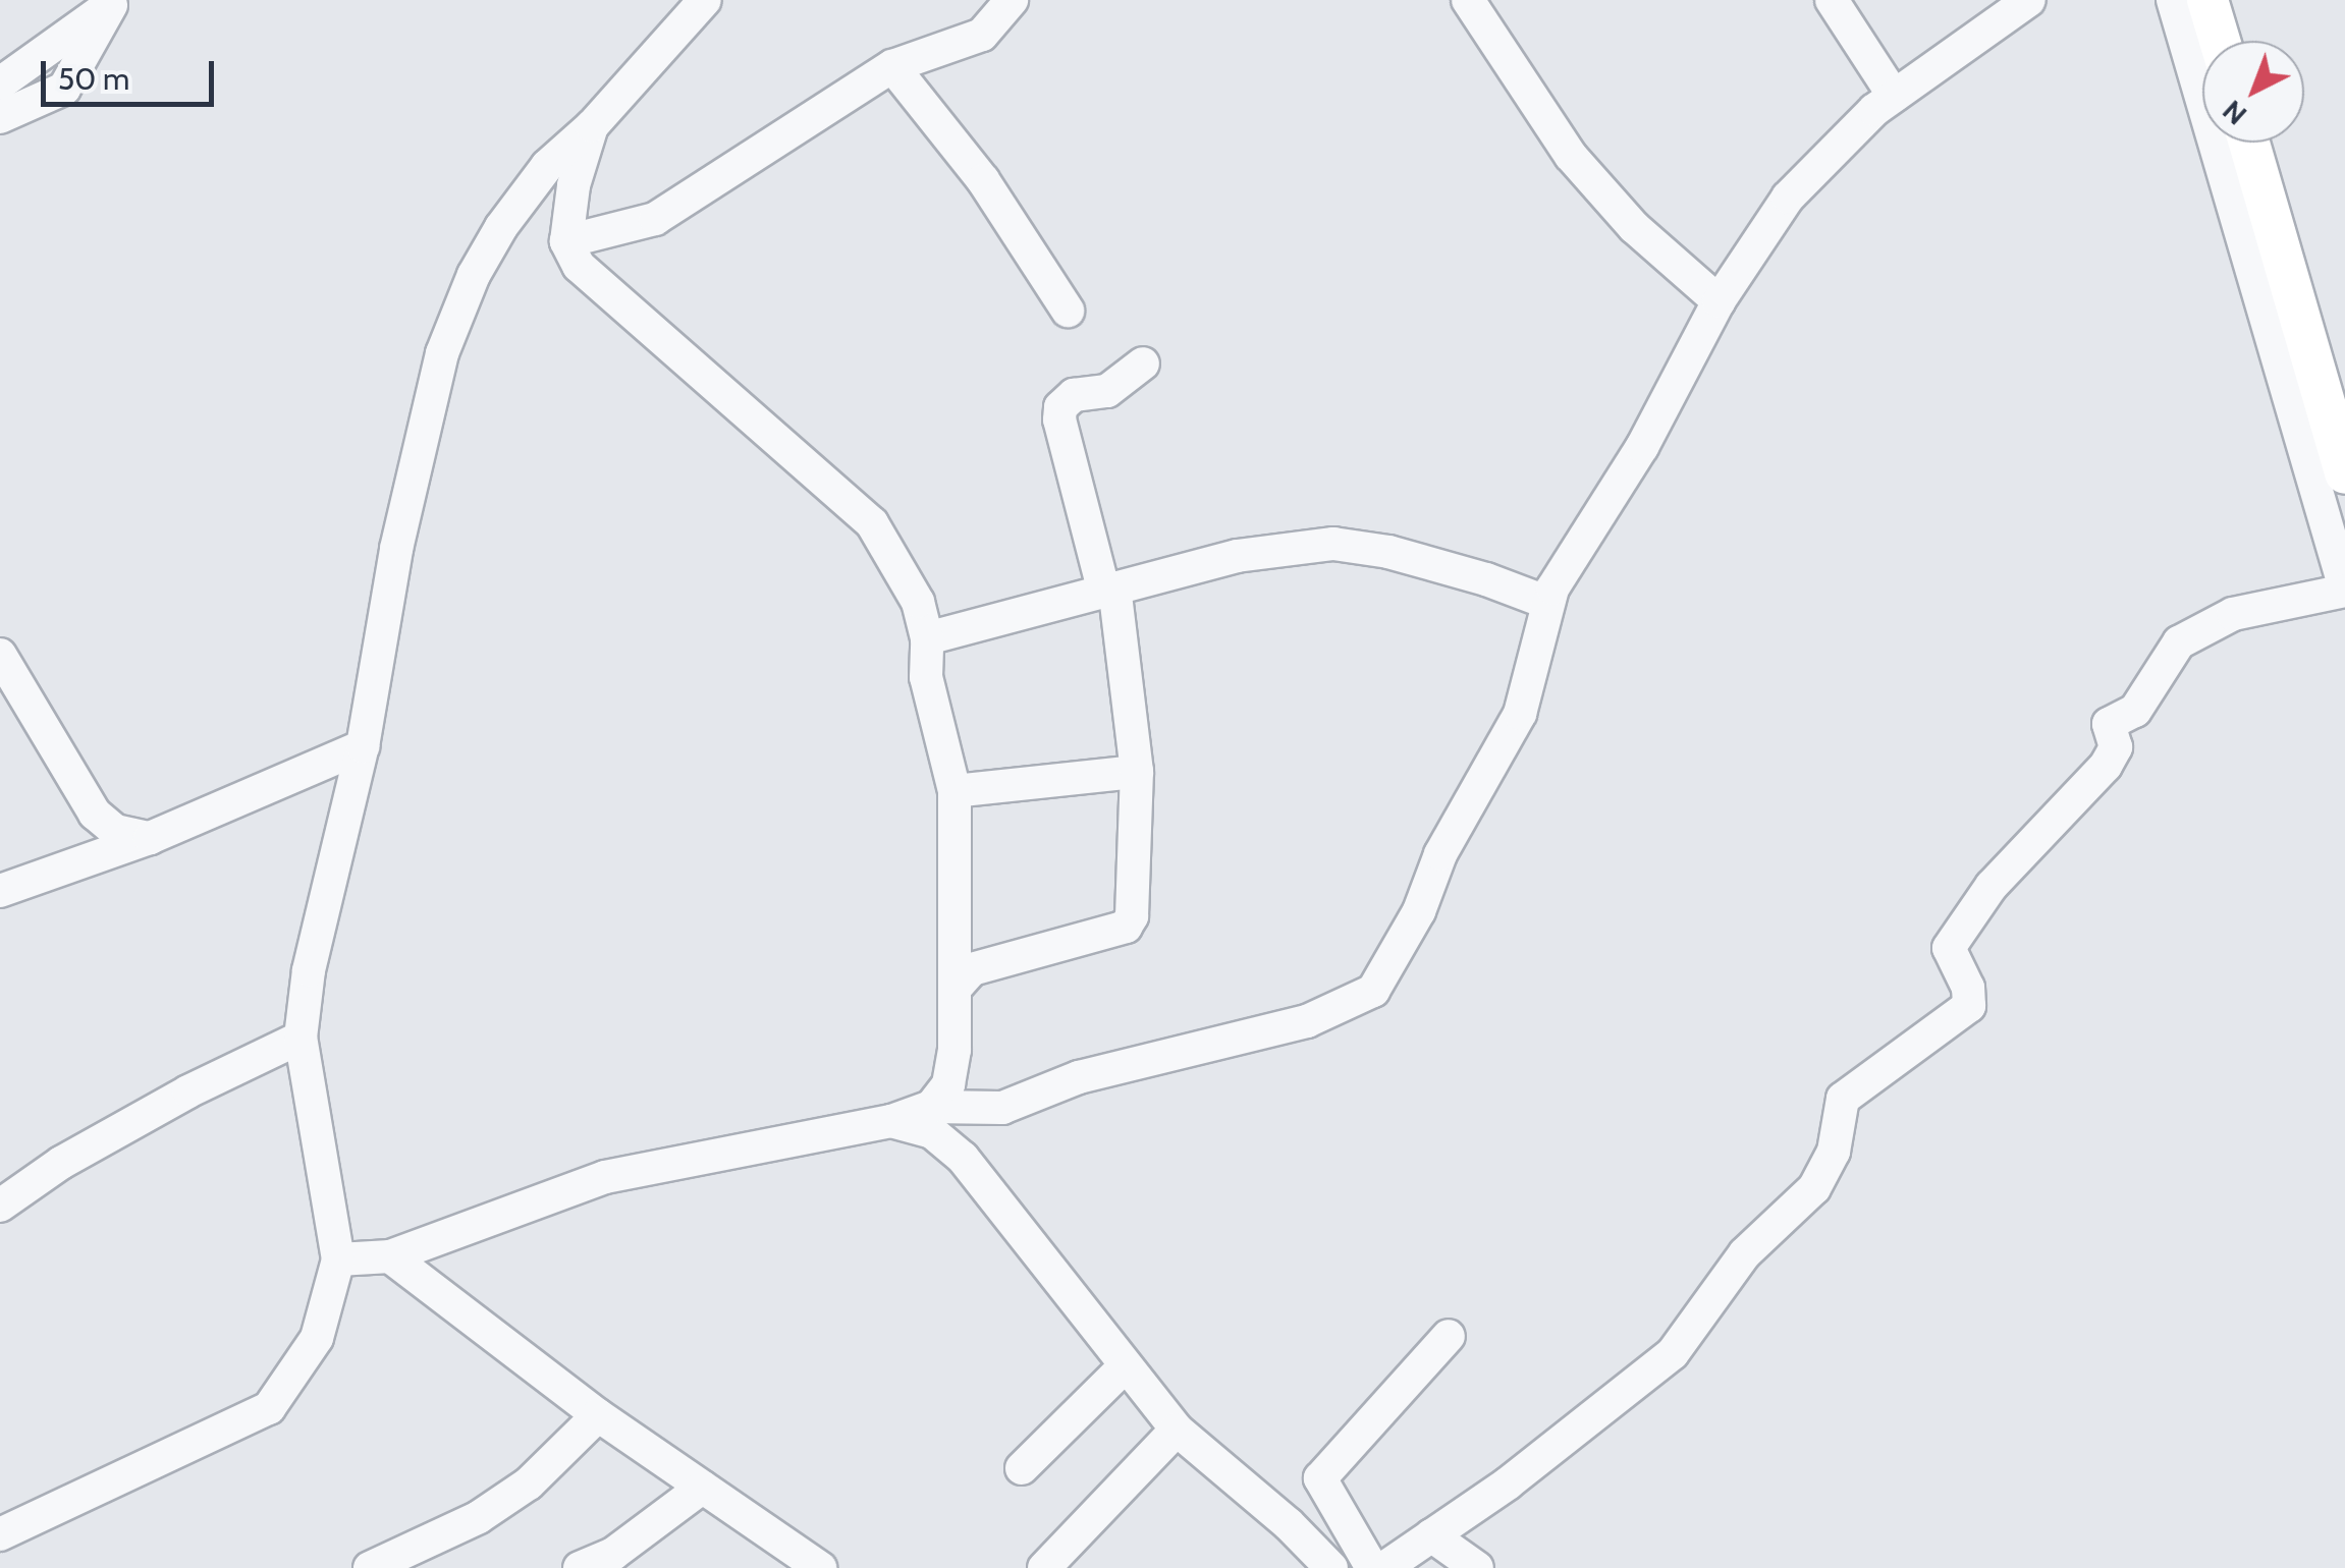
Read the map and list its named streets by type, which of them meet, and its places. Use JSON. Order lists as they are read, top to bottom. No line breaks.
{"scale_bar":"50 m","north":"bottom left"}
